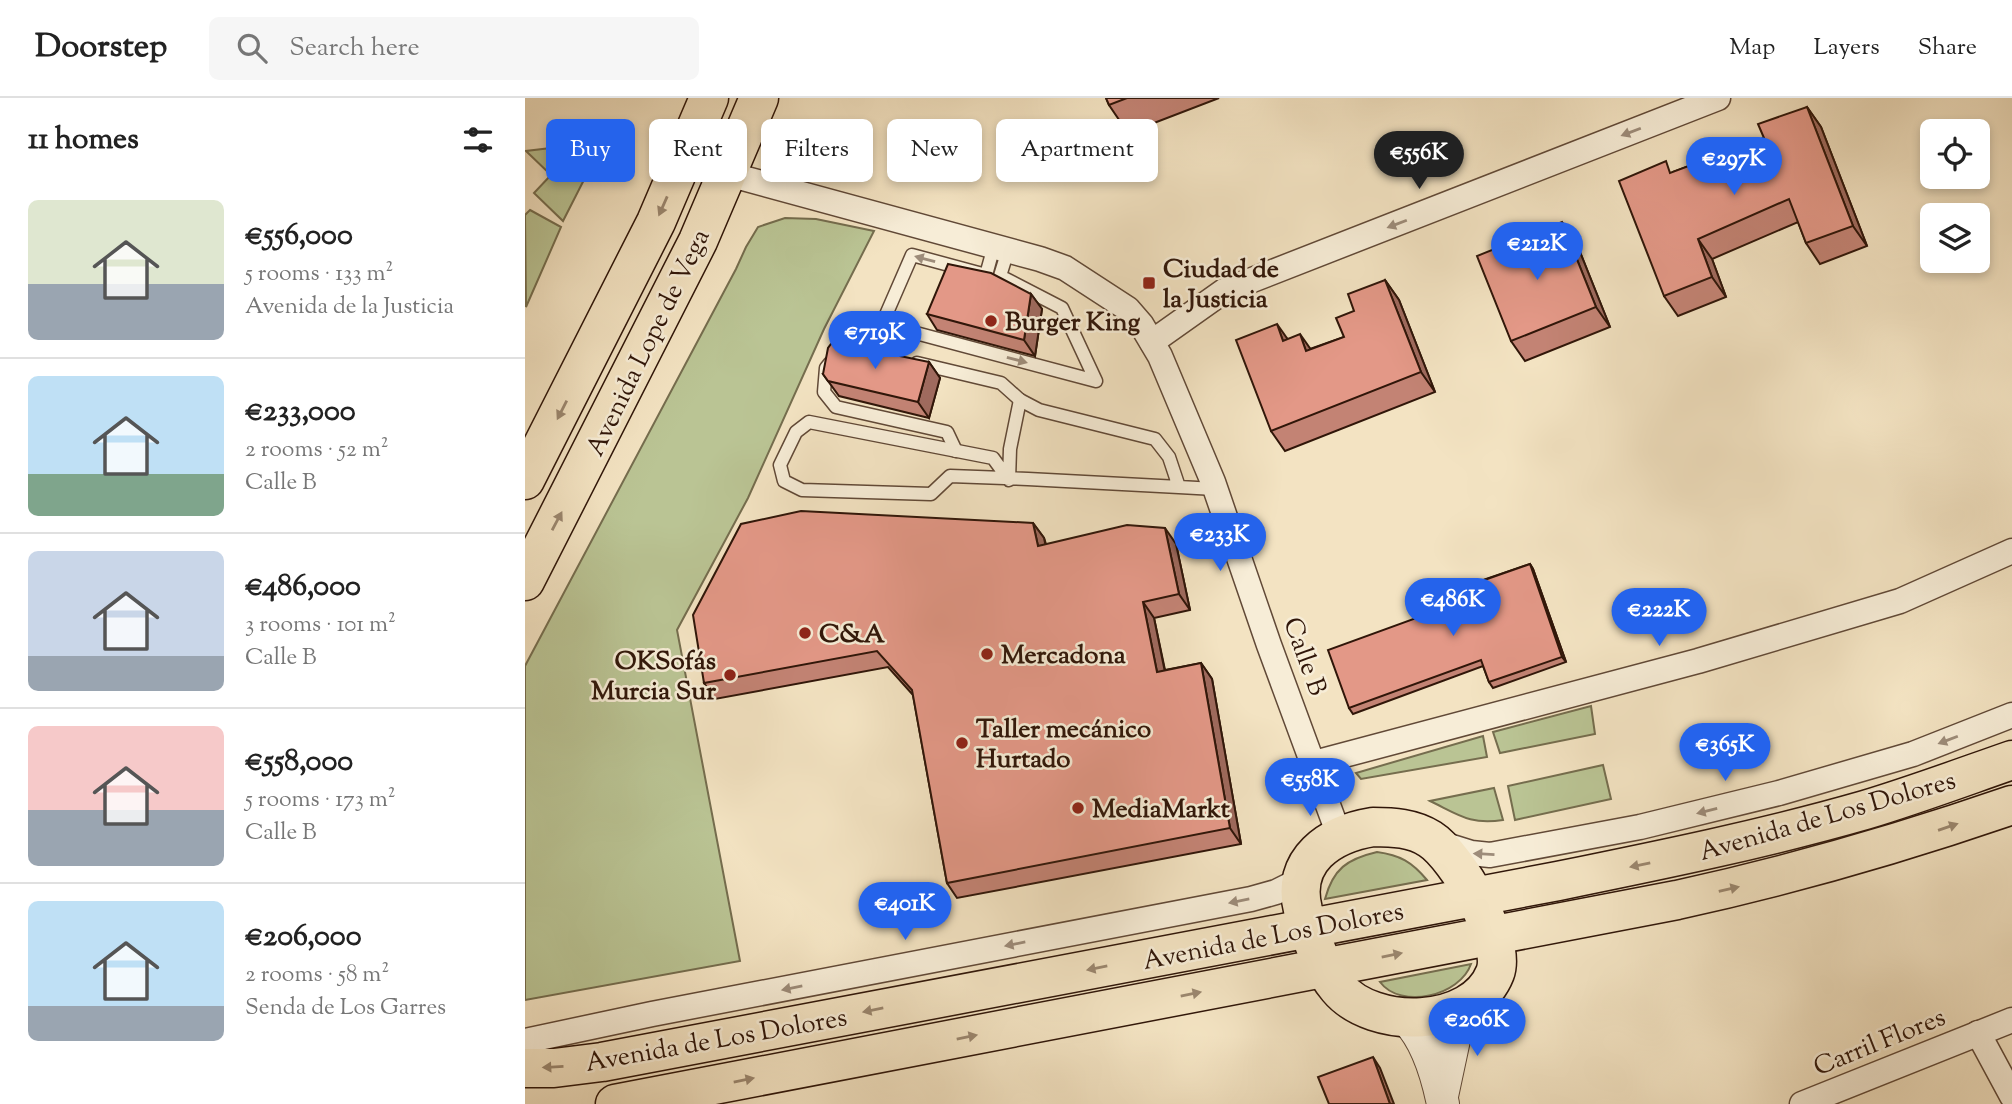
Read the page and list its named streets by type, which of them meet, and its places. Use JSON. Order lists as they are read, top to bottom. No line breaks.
{"streets":{"main road":["Avenida Lope de Vega","Avenida de Los Dolores"],"street":["Calle B","Carril Flores"]},"places":{"transit":["Ciudad de la Justicia"],"other":["Burger King","C&A","Mercadona","OKSofás Murcia Sur","Taller mecánico Hurtado","MediaMarkt"]},"page":{"header":"Doorstep","search":"Search here","nav":["Map","Layers","Share"],"heading":"11 homes","chip":["Buy","Rent","Filters","New","Apartment"],"price":["€556K","€297K","€212K","€719K","€233K","€486K","€222K","€365K","€558K","€401K","€206K"],"list":[{"name":"€556,000","note":"5 rooms · 133 m² · Avenida de la Justicia"},{"name":"€233,000","note":"2 rooms · 52 m² · Calle B"},{"name":"€486,000","note":"3 rooms · 101 m² · Calle B"},{"name":"€558,000","note":"5 rooms · 173 m² · Calle B"},{"name":"€206,000","note":"2 rooms · 58 m² · Senda de Los Garres"}]}}
